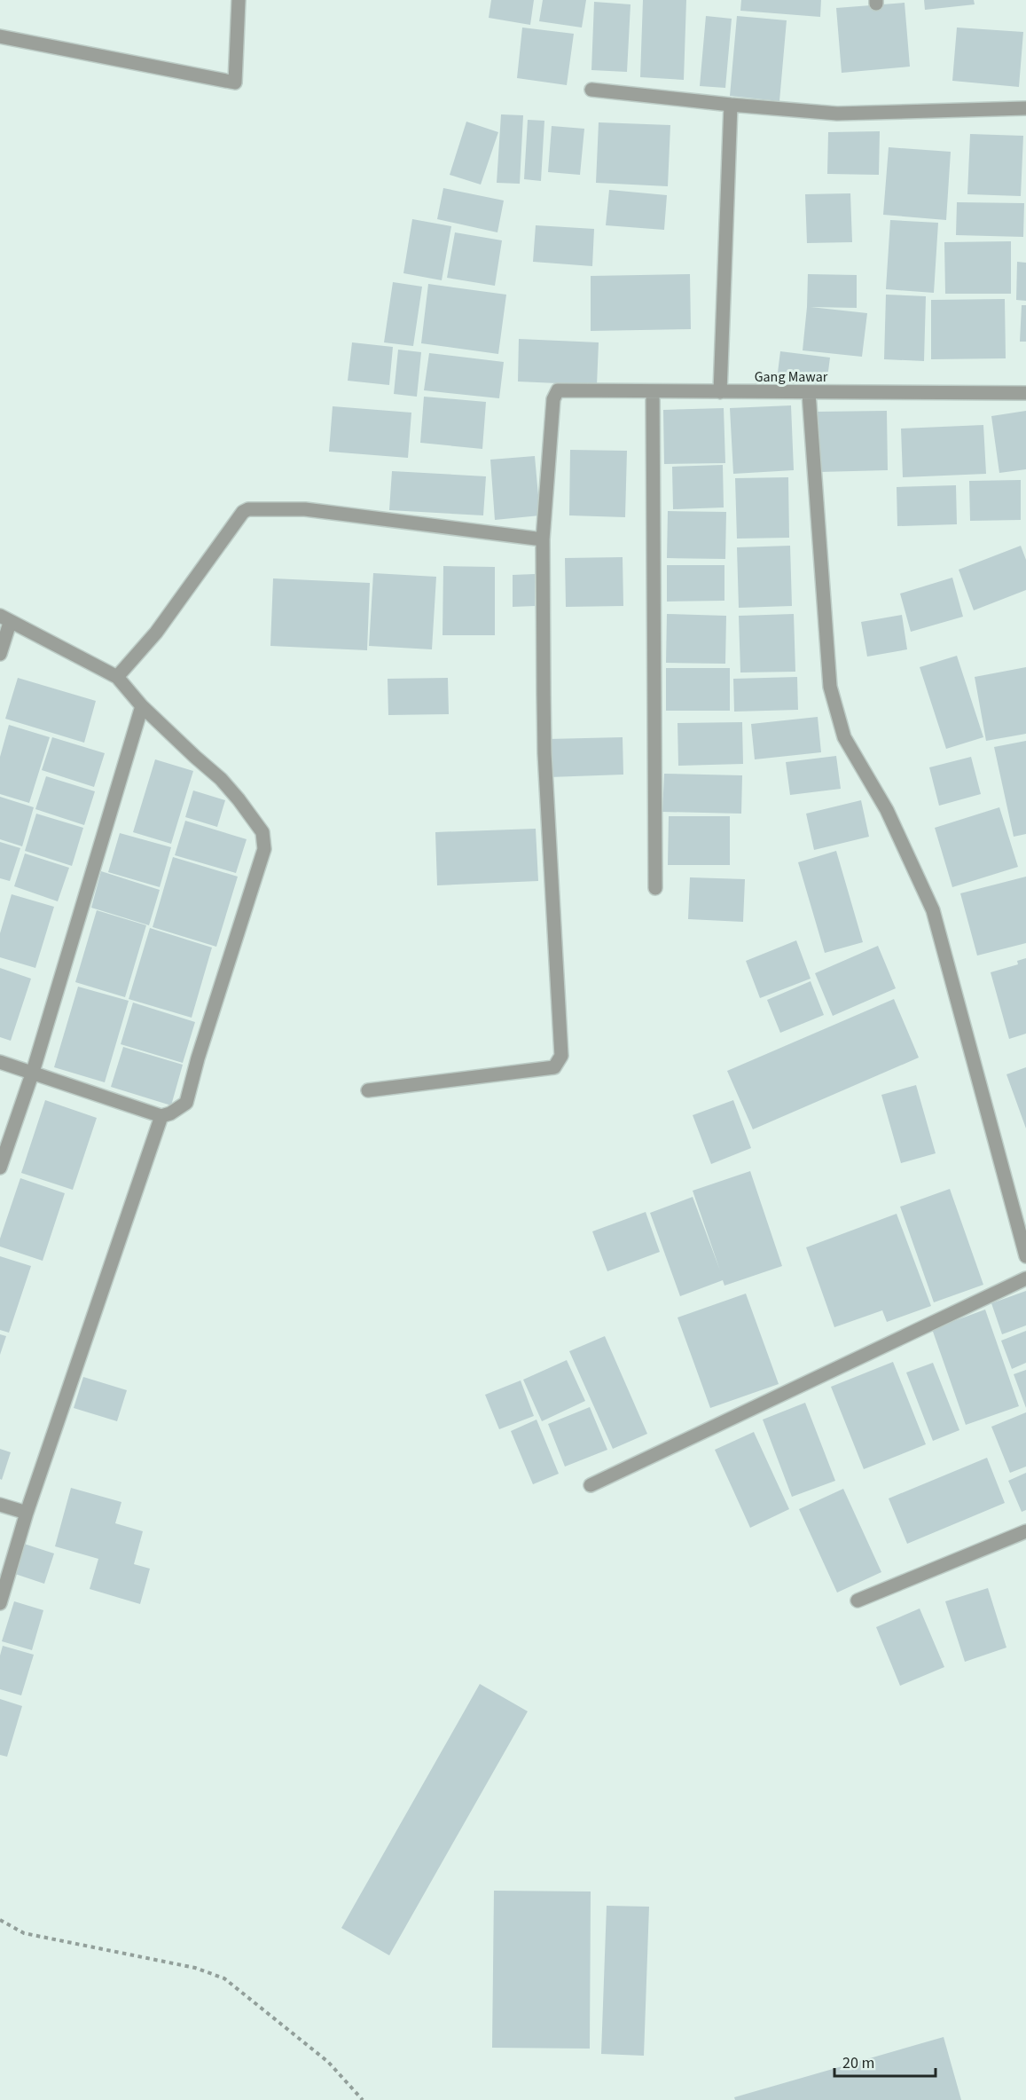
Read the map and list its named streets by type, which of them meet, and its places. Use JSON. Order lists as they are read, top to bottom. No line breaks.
{"streets":{"street":["Gang Mawar"]},"scale_bar":"20 m"}
